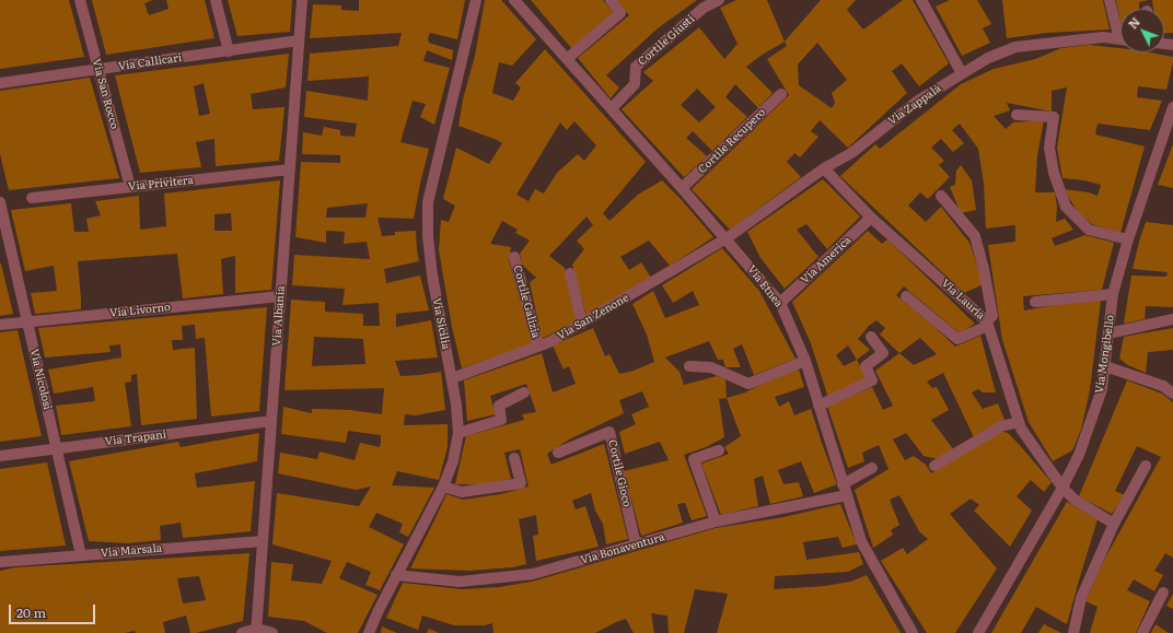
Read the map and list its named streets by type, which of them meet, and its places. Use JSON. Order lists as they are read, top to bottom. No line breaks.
{"streets":{"street":["Cortile Giusti","Via Callicari","Via San Rocco","Via Zappalà","Cortile Recupero","Via Privitera","Via America","Via Etnea","Via Lauria","Cortile Galizia","Via Livorno","Via Albania","Via San Zenone","Via Sicilia","Via Mongibello","Via Nicolosi","Via Trapani","Cortile Gioco","Via Bonaventura","Via Marsala"]},"crossings":[["Cortile Giusti","Via Etnea"],["Via Callicari","Via San Rocco"],["Via Callicari","Via Albania"],["Via San Rocco","Via Privitera"],["Via Zappalà","Via Etnea"],["Via Zappalà","Via Lauria"],["Via Zappalà","Via San Zenone"],["Cortile Recupero","Via Etnea"],["Via Privitera","Via Albania"],["Via America","Via Etnea"],["Via America","Via Lauria"],["Via Etnea","Via San Zenone"],["Via Etnea","Via Bonaventura"],["Via Lauria","Via Mongibello"],["Cortile Galizia","Via San Zenone"],["Via Livorno","Via Albania"],["Via Livorno","Via Nicolosi"],["Via Albania","Via Trapani"],["Via Albania","Via Marsala"],["Via San Zenone","Via Sicilia"],["Via Sicilia","Via Bonaventura"],["Via Nicolosi","Via Trapani"],["Via Nicolosi","Via Marsala"],["Cortile Gioco","Via Bonaventura"]],"scale_bar":"20 m","north":"top left"}
